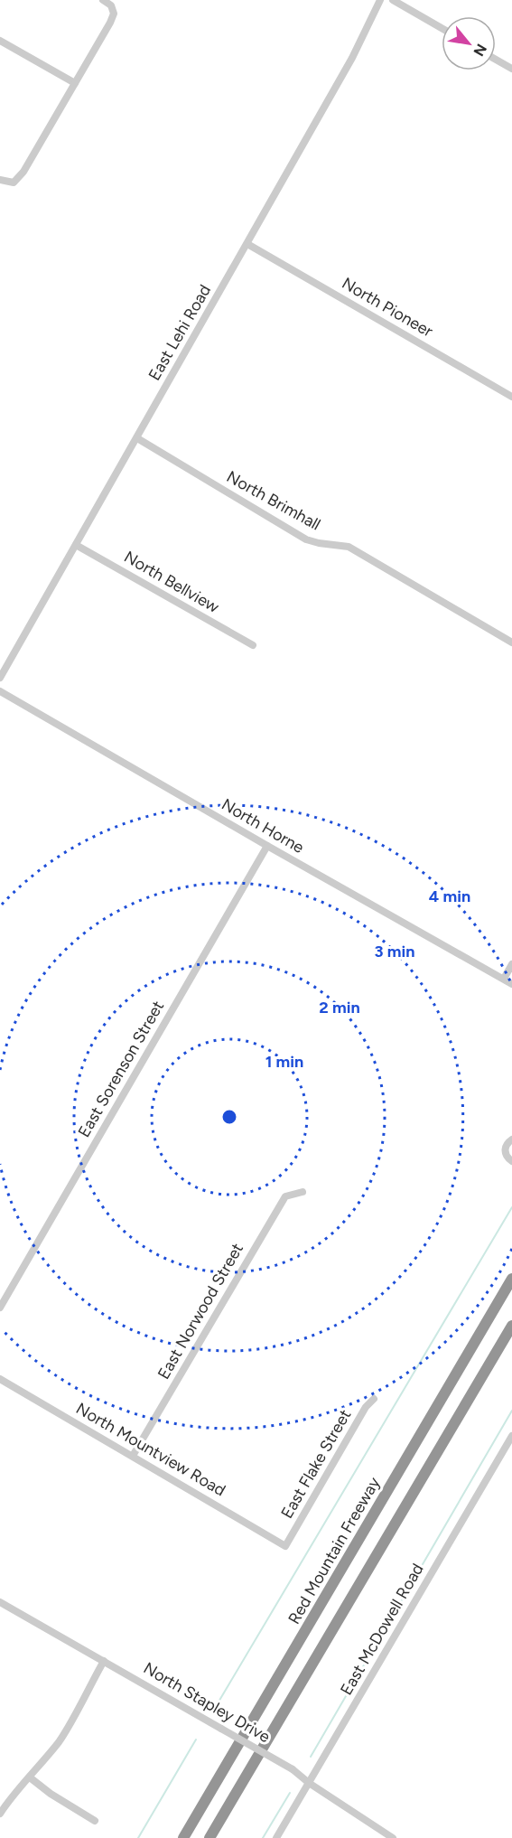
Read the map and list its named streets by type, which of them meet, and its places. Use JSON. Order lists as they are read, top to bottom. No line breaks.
{"streets":{"highway":["Red Mountain Freeway"],"street":["North Pioneer","East Lehi Road","North Brimhall","North Bellview","North Horne","East Sorenson Street","East Norwood Street","North Mountview Road","East Flake Street","East McDowell Road","North Stapley Drive"]},"crossings":[["North Pioneer","East Lehi Road"],["East Lehi Road","North Brimhall"],["East Lehi Road","North Bellview"],["North Horne","East Sorenson Street"],["East Norwood Street","North Mountview Road"],["North Mountview Road","East Flake Street"],["East McDowell Road","North Stapley Drive"]],"north":"bottom right","rings":["4 min","3 min","2 min","1 min"]}
